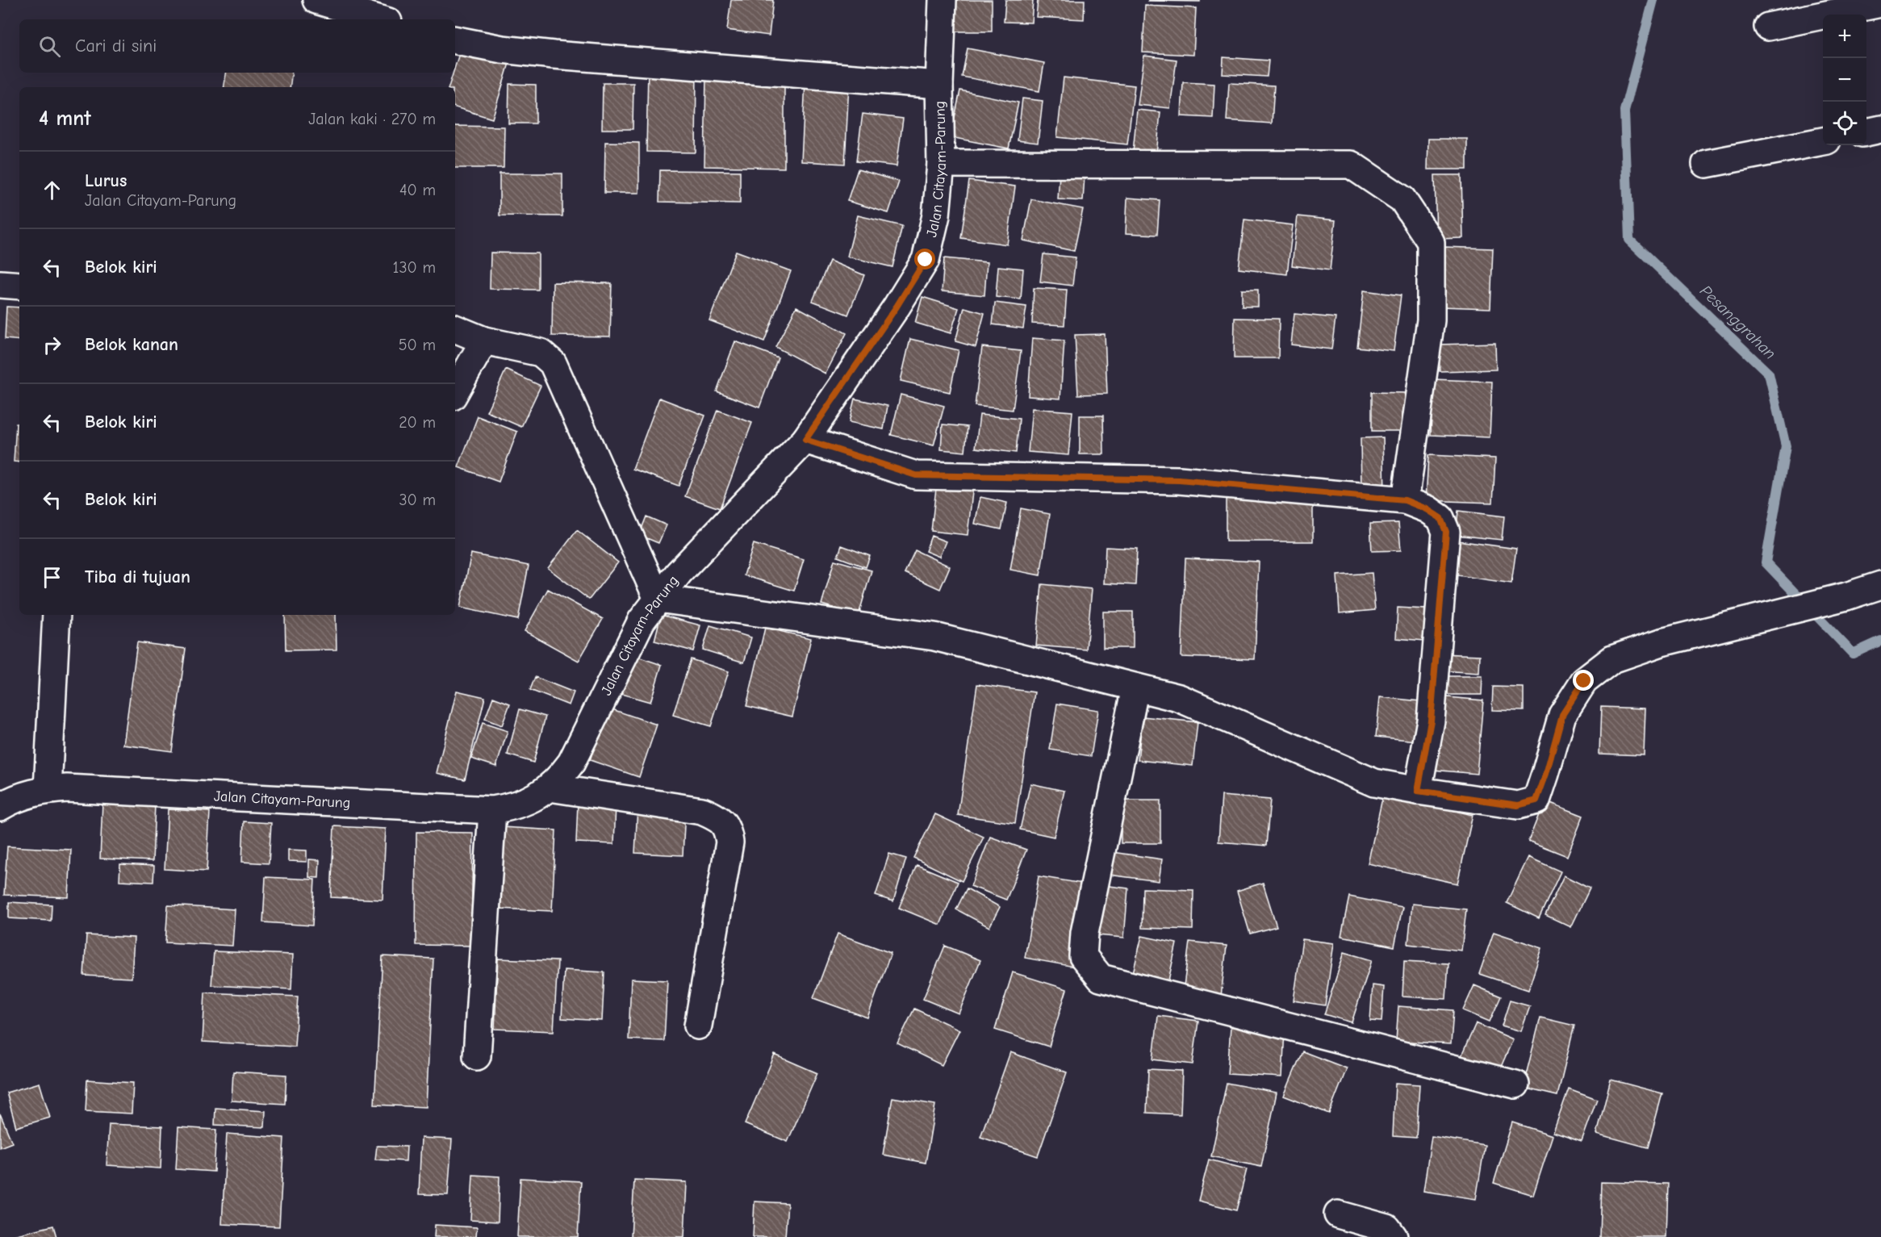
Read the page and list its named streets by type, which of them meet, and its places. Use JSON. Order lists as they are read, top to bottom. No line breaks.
{"streets":{"street":["Jalan Citayam-Parung"]},"water":["Pesanggrahan"],"page":{"map_buttons":["+","−"],"search":"Cari di sini","heading":["4 mnt","Jalan kaki · 270 m"],"list":[["Lurus","Jalan Citayam-Parung","40 m"],["Belok kiri","130 m"],["Belok kanan","50 m"],["Belok kiri","20 m"],["Belok kiri","30 m"],"Tiba di tujuan"]}}
